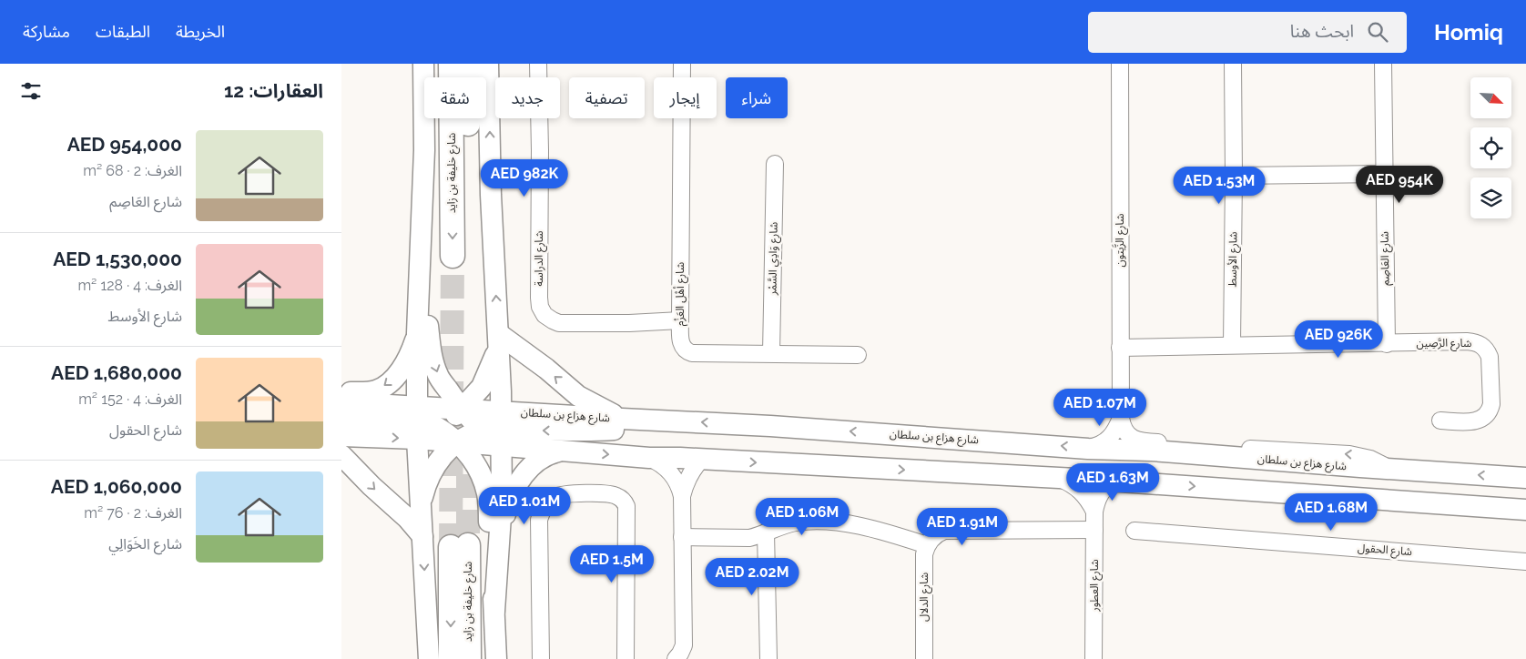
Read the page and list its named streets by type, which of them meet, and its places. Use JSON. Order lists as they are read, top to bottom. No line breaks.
{"streets":{"highway":["شارع خليفة بن زايد"],"main road":["شارع هزاع بن سلطان"],"street":["شارع الزَّيتون","شارع الدراسة","شارع وَادِي السَّمْر","شارع العَاصِم","شارع الأوسط","شارع أهْل العَزْم","شارع الرَّصِين","شارع الحقول","شارع العطور","شارع الدلال"]},"crossings":[["شارع الزَّيتون","شارع الرَّصِين"],["شارع الزَّيتون","شارع هزاع بن سلطان"],["شارع الدراسة","شارع أهْل العَزْم"],["شارع وَادِي السَّمْر","شارع أهْل العَزْم"],["شارع العَاصِم","شارع الرَّصِين"],["شارع الأوسط","شارع الرَّصِين"],["شارع هزاع بن سلطان","شارع العطور"]],"one_way":["شارع الزَّيتون"],"north":"bottom right","page":{"header":"Homiq","search":"ابحث هنا","nav":["الخريطة","الطبقات","مشاركة"],"heading":"العقارات: 12","chip":["شراء","إيجار","تصفية","جديد","شقة"],"list":[{"name":"AED 954,000","note":"الغرف: 2 · 68 m² · شارع العَاصِم"},{"name":"AED 1,530,000","note":"الغرف: 4 · 128 m² · شارع الأوسط"},{"name":"AED 1,680,000","note":"الغرف: 4 · 152 m² · شارع الحقول"},{"name":"AED 1,060,000","note":"الغرف: 2 · 76 m² · شارع الخَوَالِي"}],"price":["AED 982K","AED 954K","AED 1.53M","AED 926K","AED 1.07M","AED 1.63M","AED 1.01M","AED 1.68M","AED 1.06M","AED 1.91M","AED 1.5M","AED 2.02M"]}}
